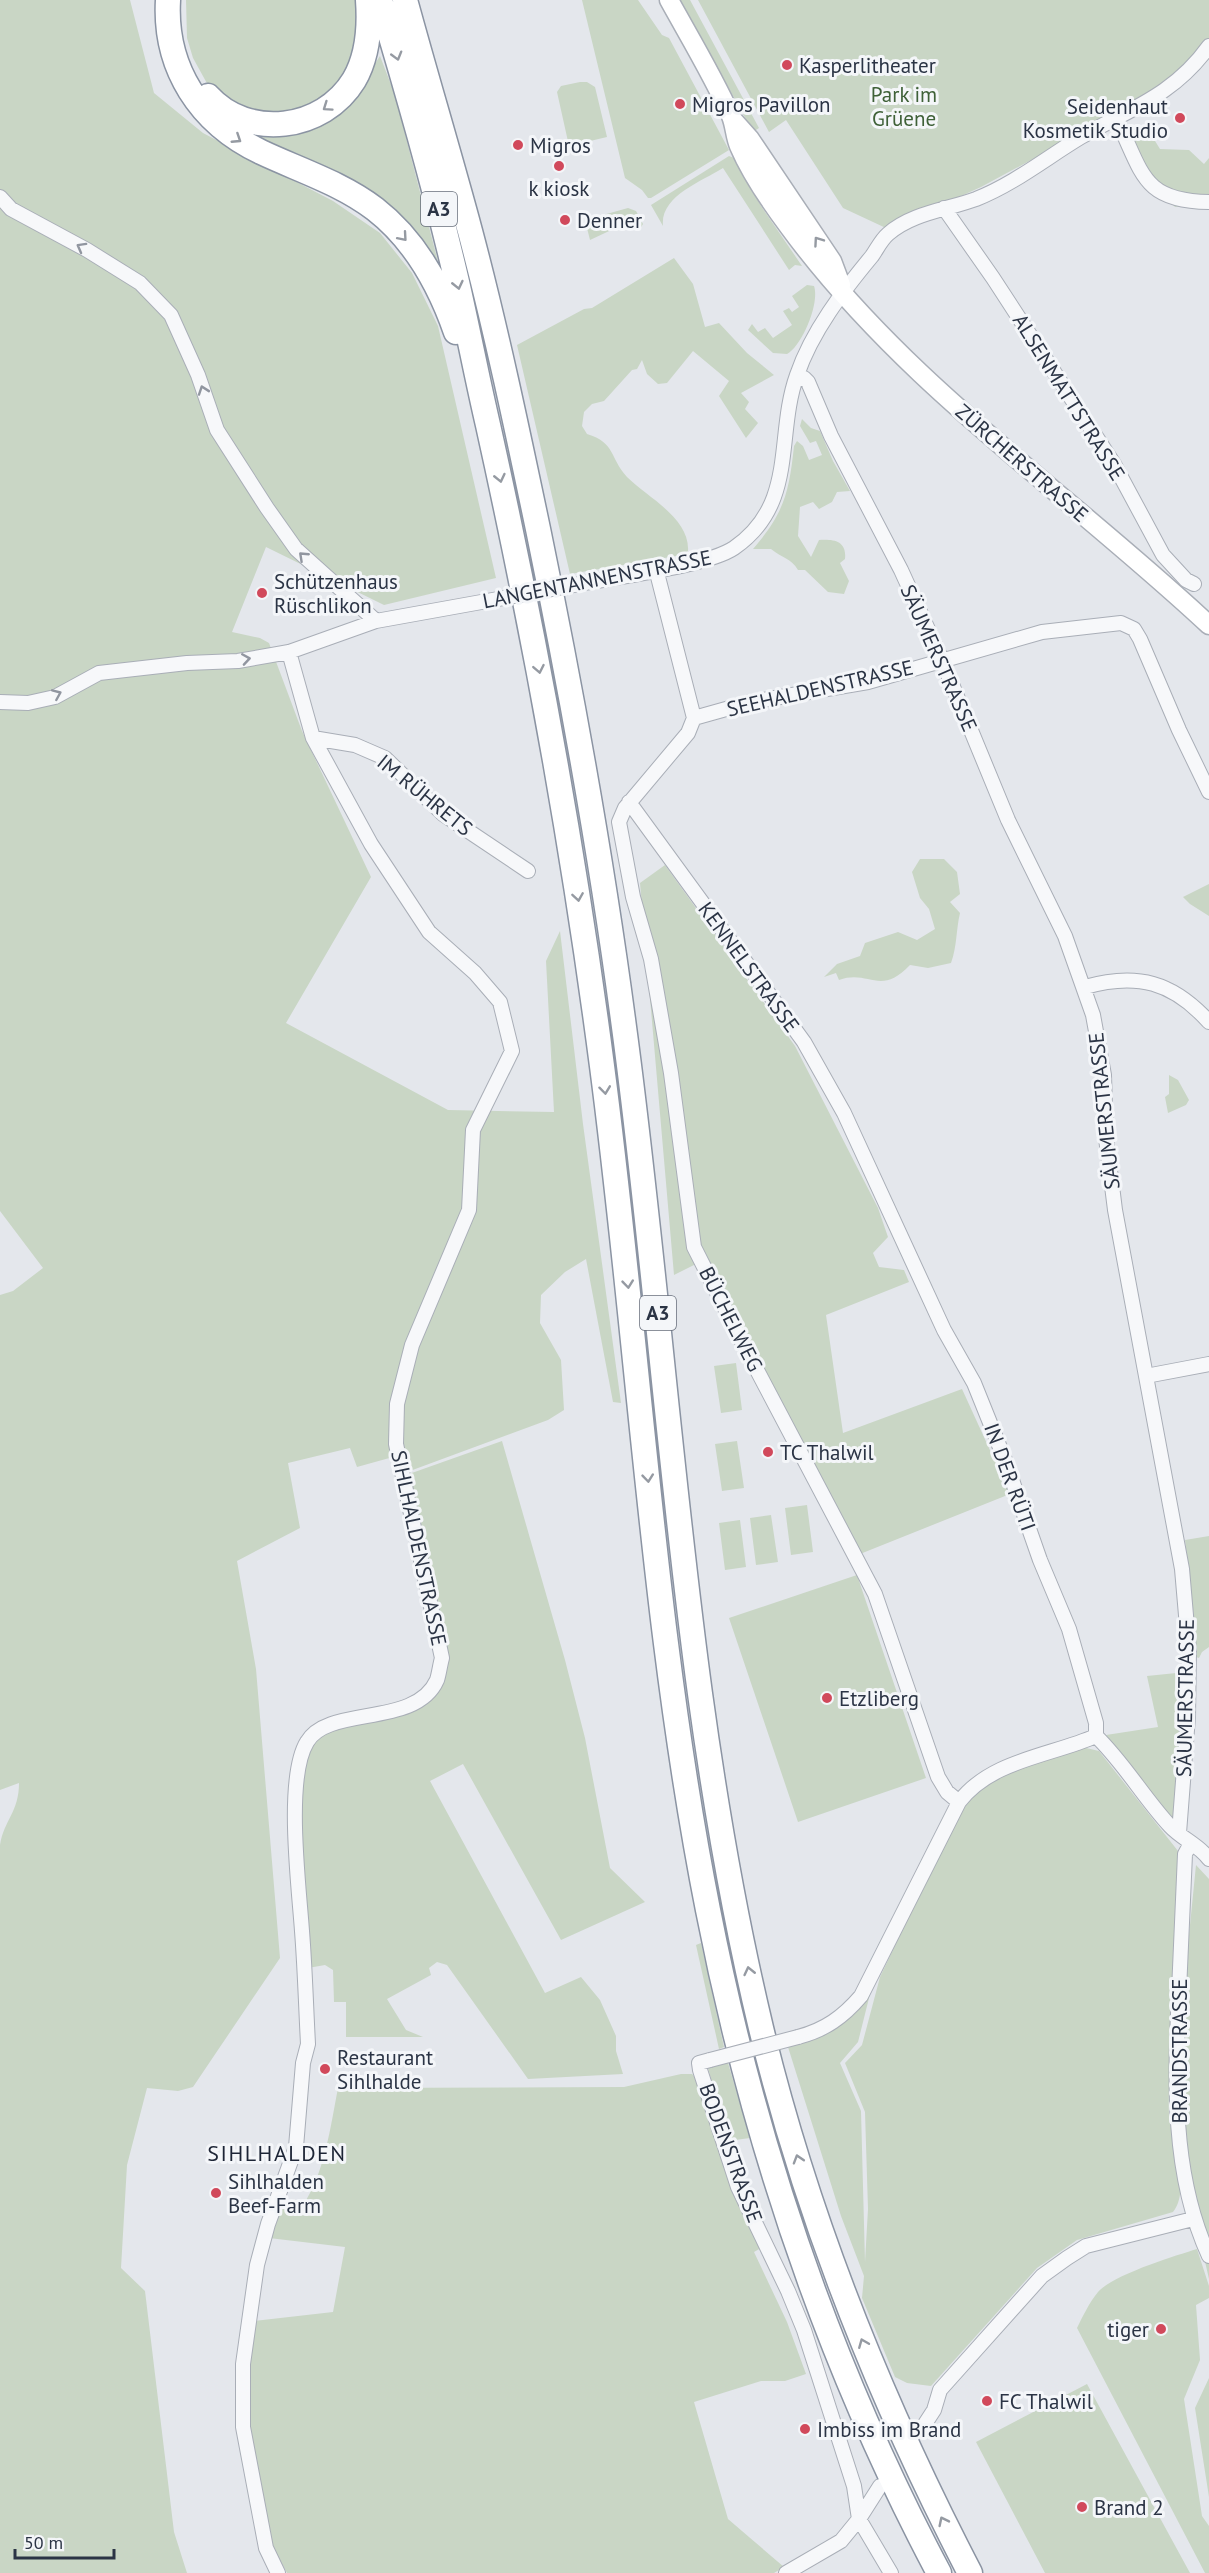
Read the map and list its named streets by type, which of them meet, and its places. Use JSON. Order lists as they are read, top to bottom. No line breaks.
{"streets":{"highway":["A3"],"main road":["ZÜRCHERSTRASSE"],"street":["ALSENMATTSTRASSE","LANGENTANNENSTRASSE","SÄUMERSTRASSE","SEEHALDENSTRASSE","IM RÜHRETS","KENNELSTRASSE","BÜCHELWEG","IN DER RÜTI","SIHLHALDENSTRASSE","BRANDSTRASSE","BODENSTRASSE"]},"crossings":[["ALSENMATTSTRASSE","LANGENTANNENSTRASSE"],["ZÜRCHERSTRASSE","LANGENTANNENSTRASSE"],["LANGENTANNENSTRASSE","SÄUMERSTRASSE"],["LANGENTANNENSTRASSE","SIHLHALDENSTRASSE"],["SÄUMERSTRASSE","SEEHALDENSTRASSE"],["IM RÜHRETS","SIHLHALDENSTRASSE"],["KENNELSTRASSE","BÜCHELWEG"],["KENNELSTRASSE","IN DER RÜTI"],["BÜCHELWEG","BODENSTRASSE"],["IN DER RÜTI","BODENSTRASSE"]],"districts":["SIHLHALDEN"],"parks":["Park im Grüene"],"places":["Kasperlitheater","Migros Pavillon","Seidenhaut Kosmetik Studio","Migros","k kiosk","Denner","Schützenhaus Rüschlikon","TC Thalwil","Etzliberg","Restaurant Sihlhalde","Sihlhalden Beef-Farm","tiger","FC Thalwil","Imbiss im Brand","Brand 2"],"scale_bar":"50 m"}
